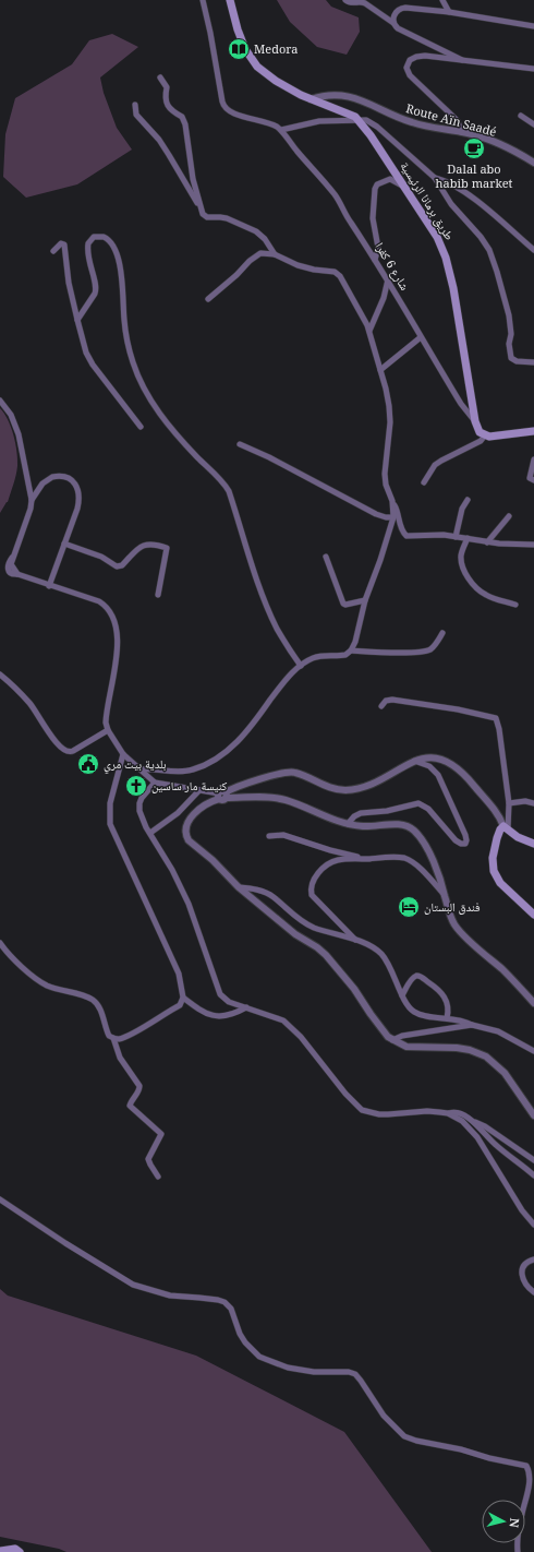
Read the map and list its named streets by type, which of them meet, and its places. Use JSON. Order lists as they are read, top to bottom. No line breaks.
{"streets":{"main road":["طريق برمانا الرئيسية"],"street":["Route Aïn Saadé","شارع 6 كفرا"]},"crossings":[["Route Aïn Saadé","طريق برمانا الرئيسية"],["طريق برمانا الرئيسية","شارع 6 كفرا"]],"places":{"library":["Medora"],"cafe":["Dalal abo habib market"],"public building":["بلدية بيت مري"],"church":["كنيسة مار ساسين"],"hotel":["فندق البستان"]},"north":"right"}
